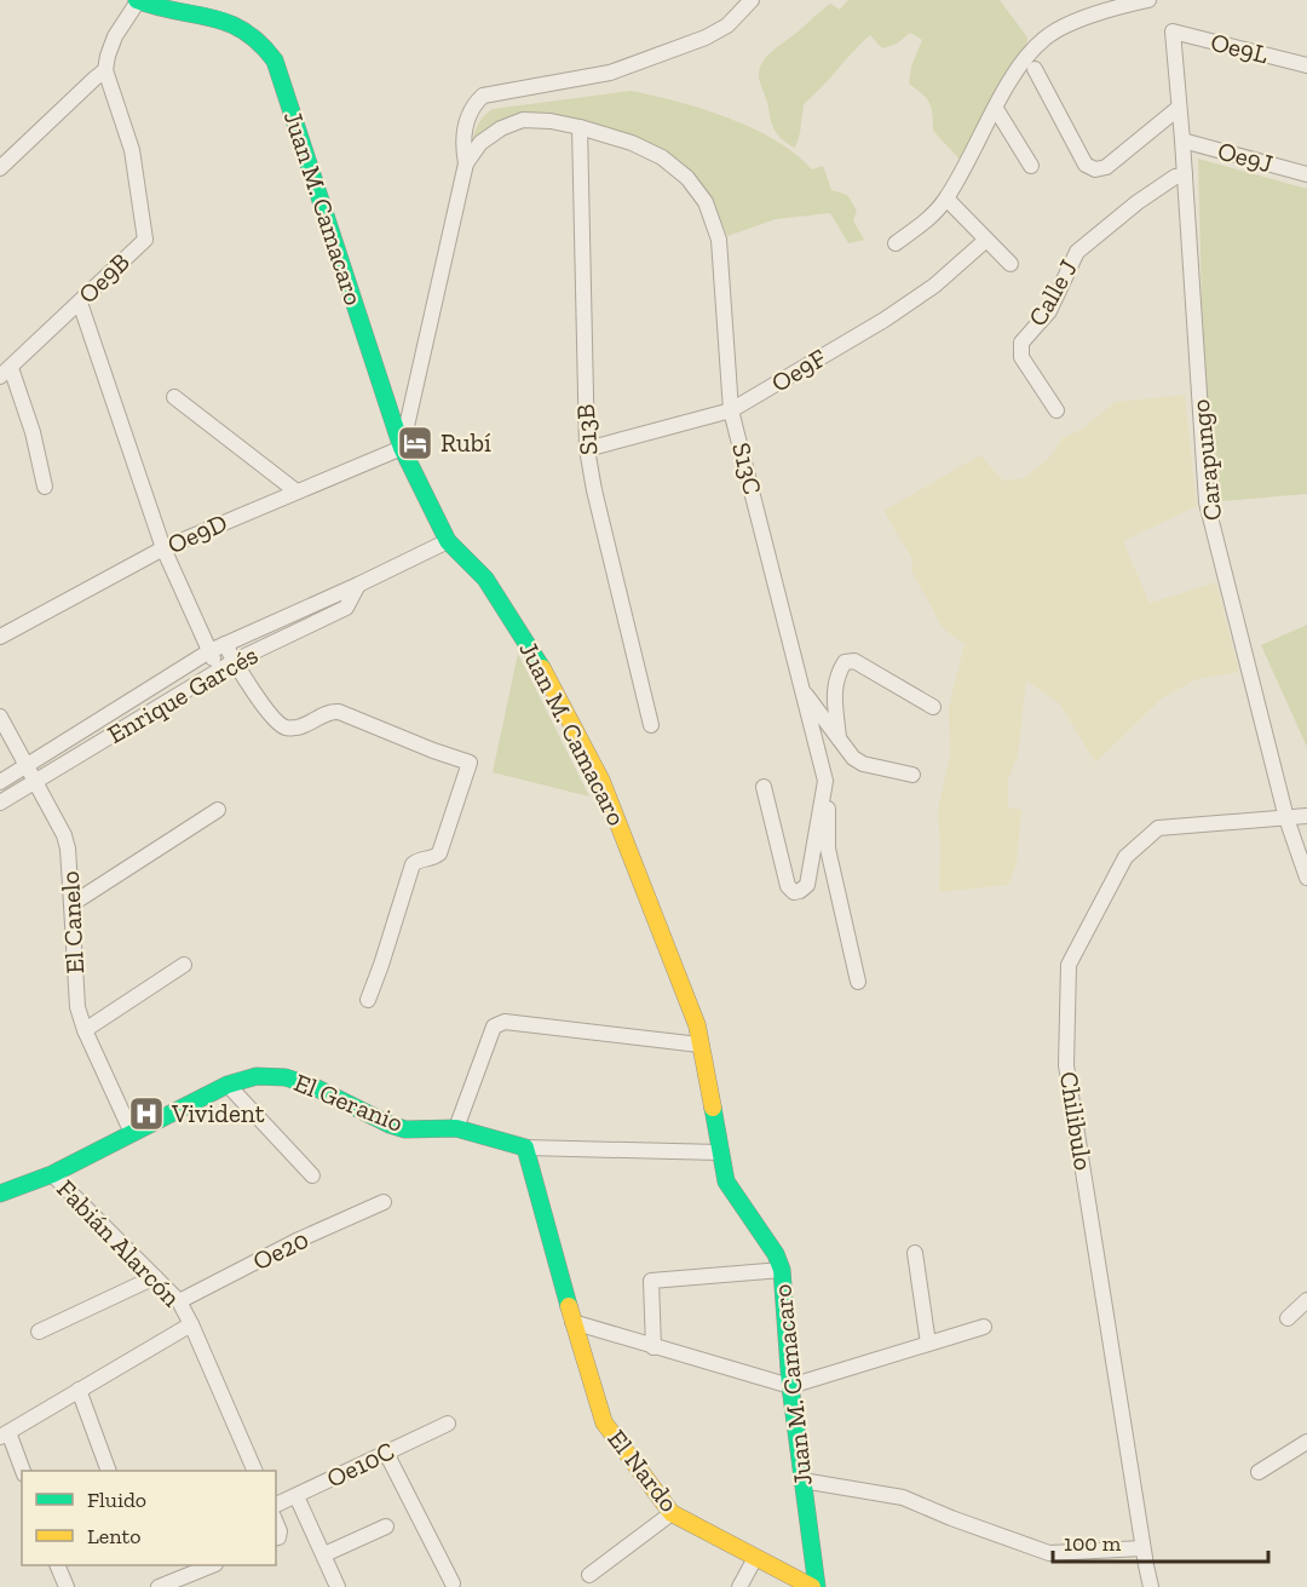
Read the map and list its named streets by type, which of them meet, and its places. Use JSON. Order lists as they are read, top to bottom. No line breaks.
{"streets":{"street":["Oe9L","Oe9J","Juan M. Camacaro","Oe9B","Calle J","Oe9F","S13B","Carapungo","S13C","Oe9D","Enrique Garcés","El Canelo","El Geranio","Chilibulo","Fabián Alarcón","Oe20","Oe10C","El Nardo"]},"crossings":[["Oe9L","Carapungo"],["Oe9J","Carapungo"],["Juan M. Camacaro","Oe9D"],["Juan M. Camacaro","Enrique Garcés"],["Juan M. Camacaro","El Nardo"],["Calle J","Carapungo"],["Oe9F","S13B"],["Oe9F","S13C"],["S13B","S13C"],["Carapungo","Chilibulo"],["Enrique Garcés","El Canelo"],["El Canelo","El Geranio"],["El Geranio","Fabián Alarcón"],["Fabián Alarcón","Oe20"]],"places":{"hotel":["Rubí"],"hospital":["Vivident"]},"legend":["Fluido","Lento"],"scale_bar":"100 m"}
